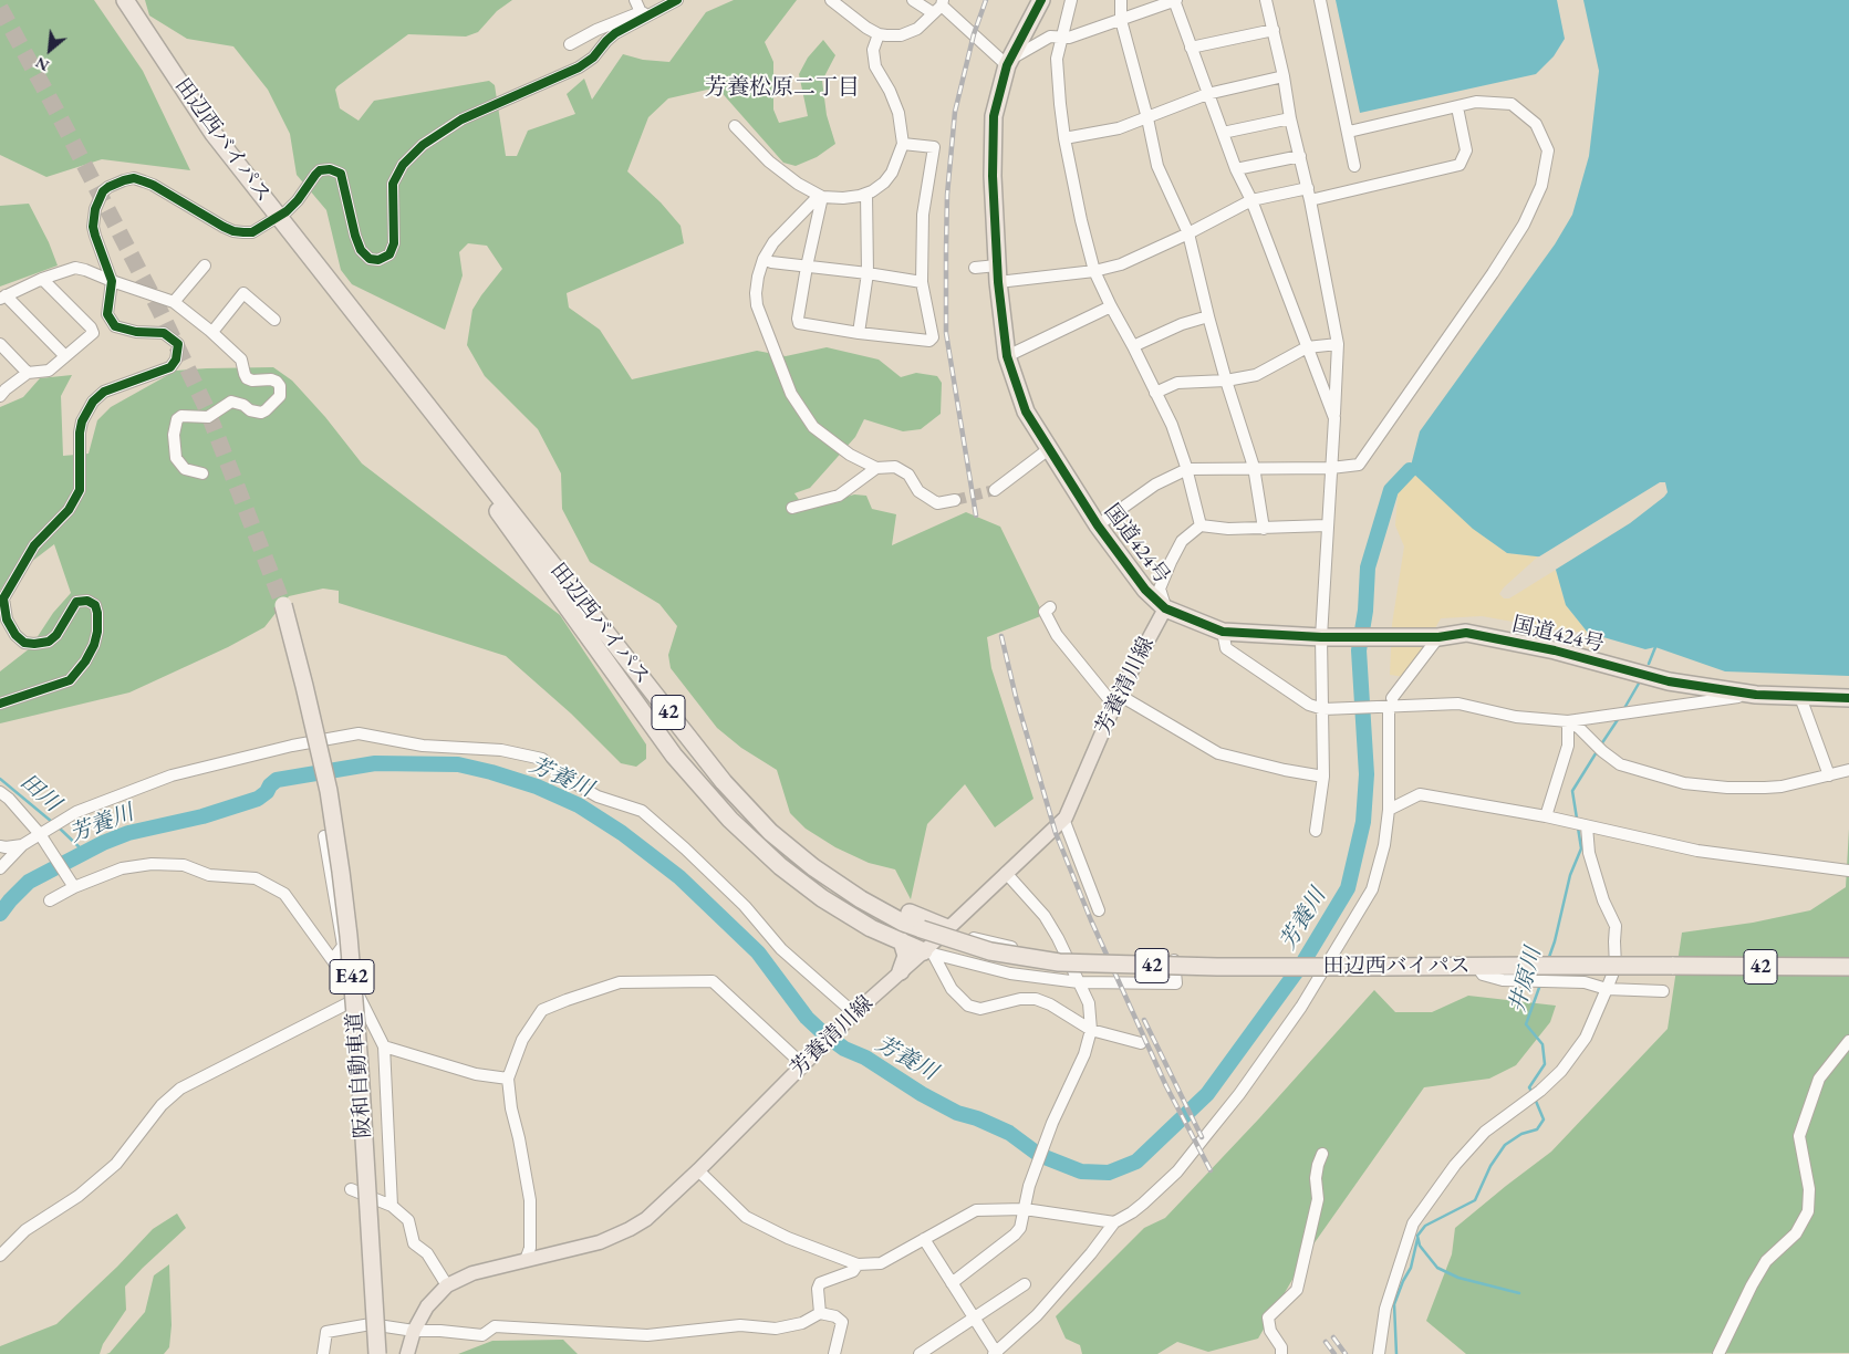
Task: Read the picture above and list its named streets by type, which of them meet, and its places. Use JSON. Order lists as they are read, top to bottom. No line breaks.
{"streets":{"highway":["田辺西バイパス","国道424号","42","E42","阪和自動車道"],"main road":["芳養清川線"]},"crossings":[["国道424号","芳養清川線"]],"districts":["芳養松原二丁目"],"water":["芳養川","田川","井原川"],"north":"bottom left"}
